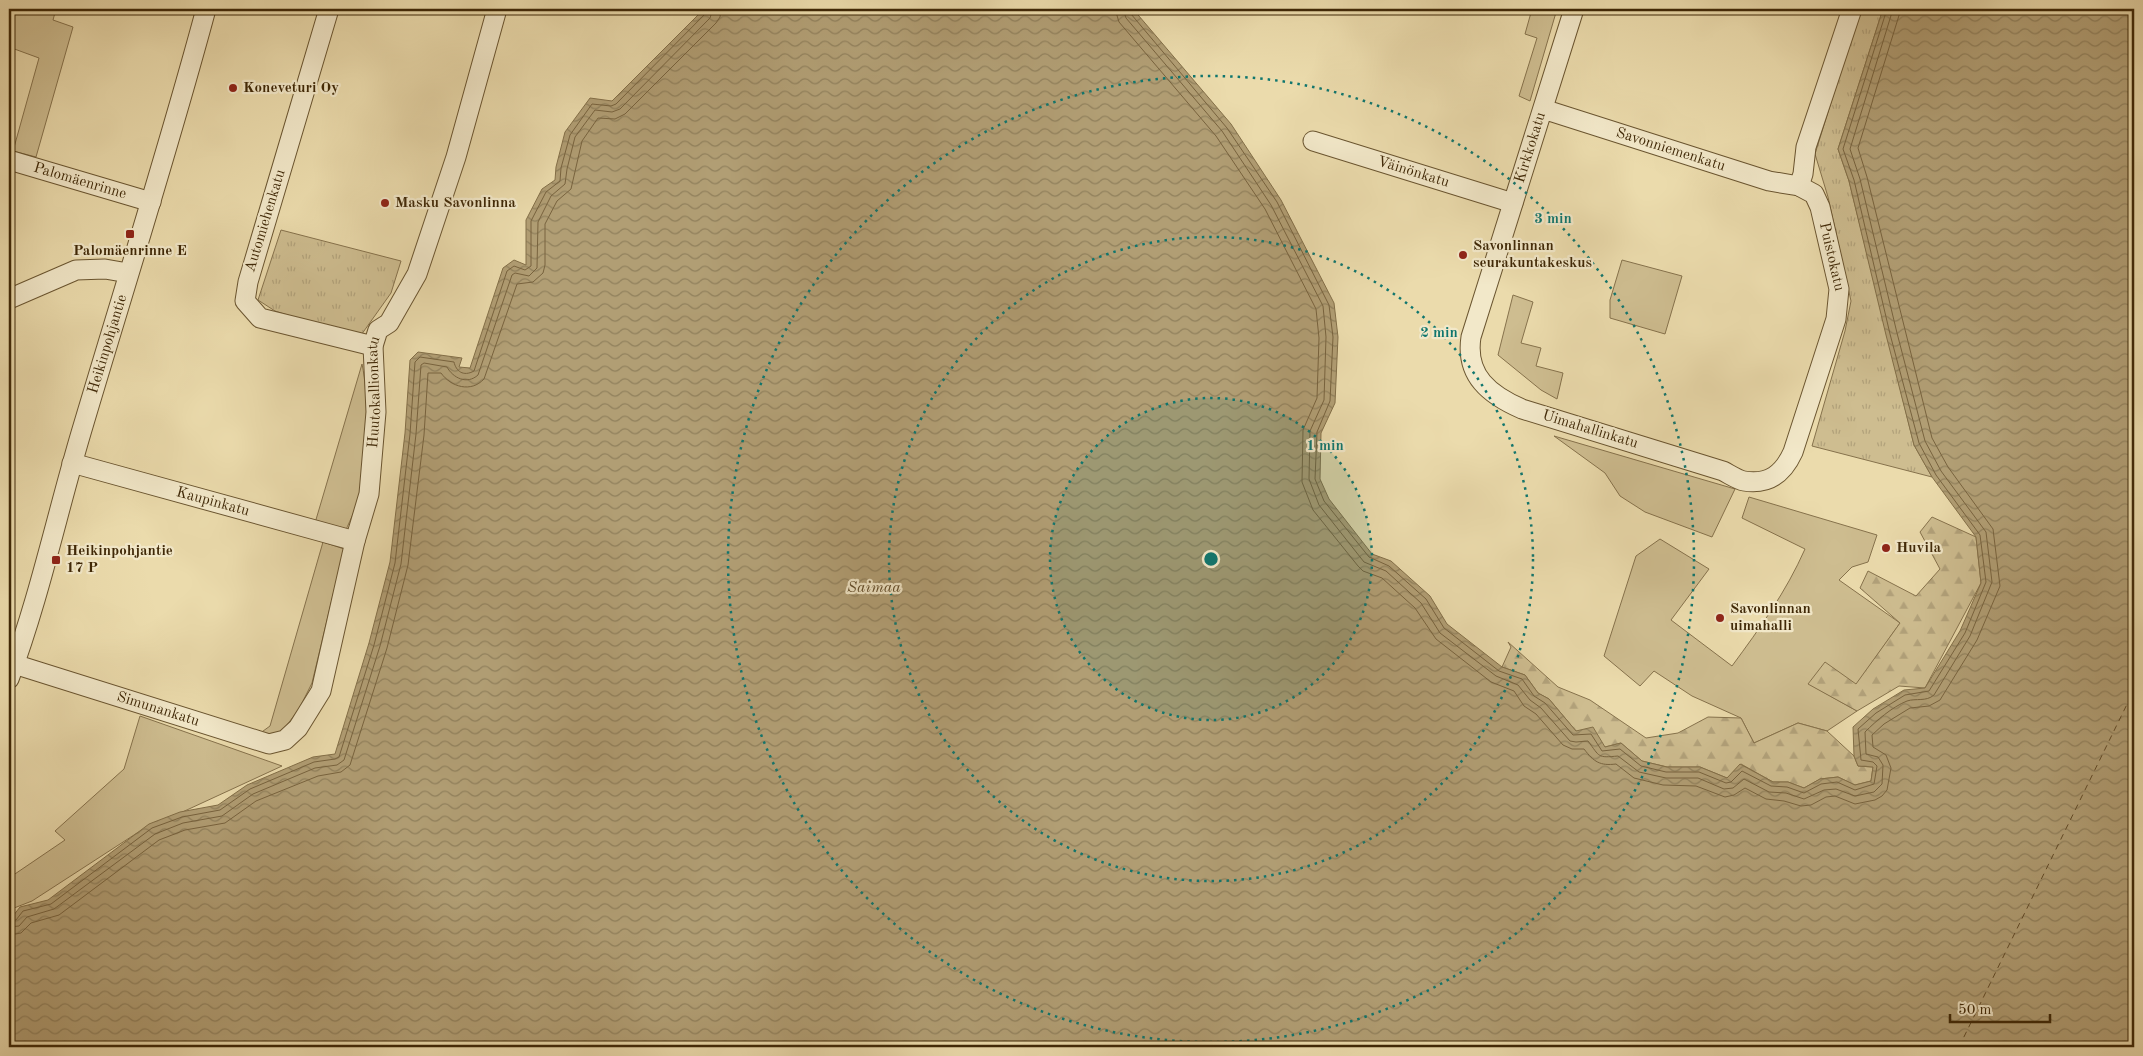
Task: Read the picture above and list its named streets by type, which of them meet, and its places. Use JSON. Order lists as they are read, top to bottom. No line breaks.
{"streets":{"street":["Kirkkokatu","Savonniemenkatu","Väinönkatu","Palomäenrinne","Automiehenkatu","Puistokatu","Heikinpohjantie","Huutokallionkatu","Uimahallinkatu","Kaupinkatu","Simunankatu"]},"crossings":[["Kirkkokatu","Savonniemenkatu"],["Kirkkokatu","Väinönkatu"],["Kirkkokatu","Uimahallinkatu"],["Savonniemenkatu","Puistokatu"],["Palomäenrinne","Heikinpohjantie"],["Automiehenkatu","Huutokallionkatu"],["Puistokatu","Uimahallinkatu"],["Heikinpohjantie","Kaupinkatu"],["Heikinpohjantie","Simunankatu"],["Huutokallionkatu","Kaupinkatu"],["Huutokallionkatu","Simunankatu"]],"water":["Saimaa"],"places":{"other":["Koneveturi Oy","Masku Savonlinna","Savonlinnan seurakuntakeskus","Huvila","Savonlinnan uimahalli"],"transit":["Palomäenrinne E","Heikinpohjantie 17 P"]},"scale_bar":"50 m","rings":["3 min","2 min","1 min"]}
